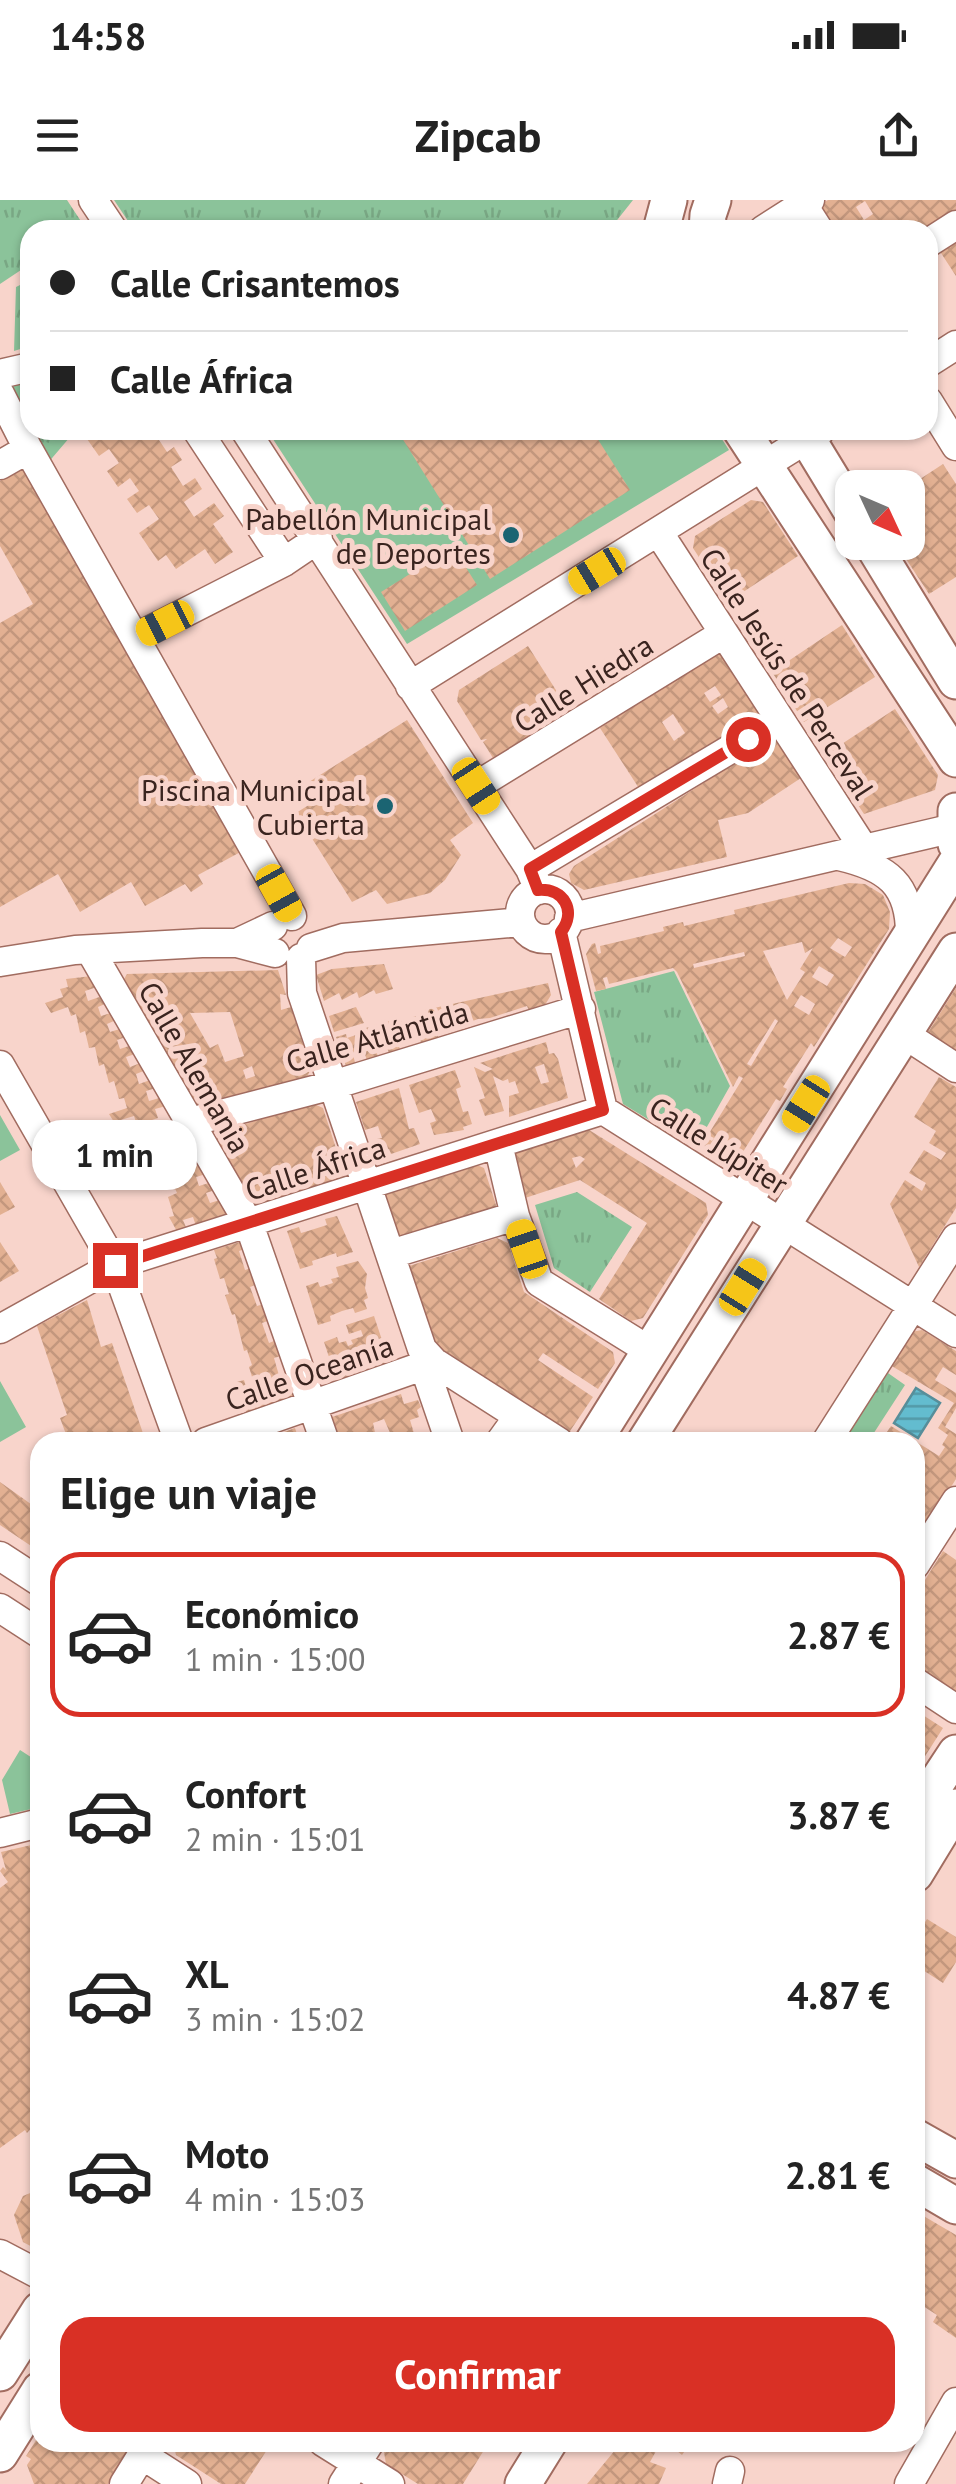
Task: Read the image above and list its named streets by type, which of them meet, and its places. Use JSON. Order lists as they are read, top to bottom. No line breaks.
{"streets":{"street":["Calle Jesús de Perceval","Calle Hiedra","Calle Atlántida","Calle Alemania","Calle Júpiter","Calle África","Calle Oceanía"]},"crossings":[["Calle Jesús de Perceval","Calle Hiedra"],["Calle Atlántida","Calle Alemania"],["Calle Atlántida","Calle Júpiter"],["Calle Alemania","Calle África"],["Calle Alemania","Calle Oceanía"],["Calle Júpiter","Calle África"]],"places":["Pabellón Municipal de Deportes","Piscina Municipal Cubierta"],"north":"bottom right","page":{"status":"14:58","header":"Zipcab","banner":["Calle Crisantemos","Calle África"],"bubble":"1 min","heading":"Elige un viaje","list":[{"name":"Económico","note":"1 min · 15:00","value":"2.87 €"},{"name":"Confort","note":"2 min · 15:01","value":"3.87 €"},{"name":"XL","note":"3 min · 15:02","value":"4.87 €"},{"name":"Moto","note":"4 min · 15:03","value":"2.81 €"}],"buttons":"Confirmar"}}
